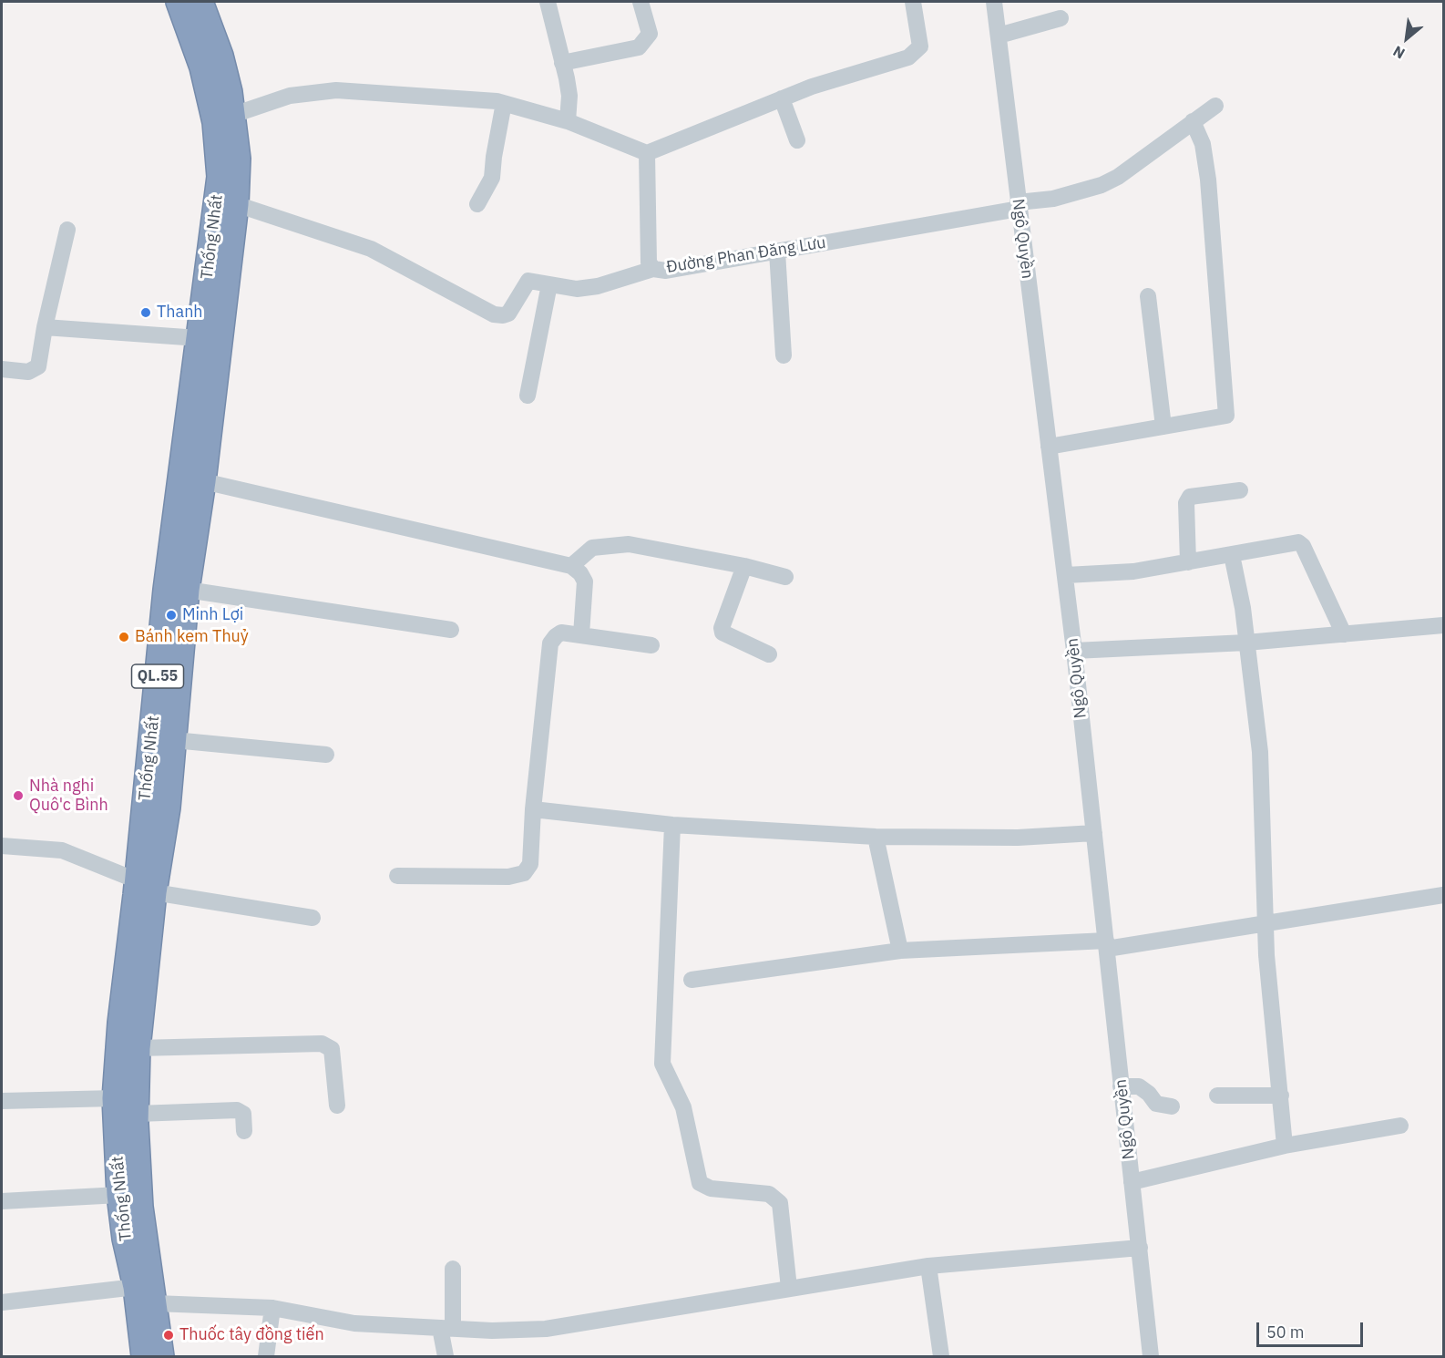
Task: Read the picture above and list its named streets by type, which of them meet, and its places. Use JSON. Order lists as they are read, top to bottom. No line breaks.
{"streets":{"highway":["Thống Nhất","QL.55"],"street":["Ngô Quyền","Đường Phan Đăng Lưu"]},"crossings":[["Ngô Quyền","Đường Phan Đăng Lưu"]],"places":["Thanh","Minh Lợi","Bánh kem Thuỷ","Nhà nghi Quô'c Bình","Thuốc tây đồng tiến"],"scale_bar":"50 m","north":"bottom left"}
